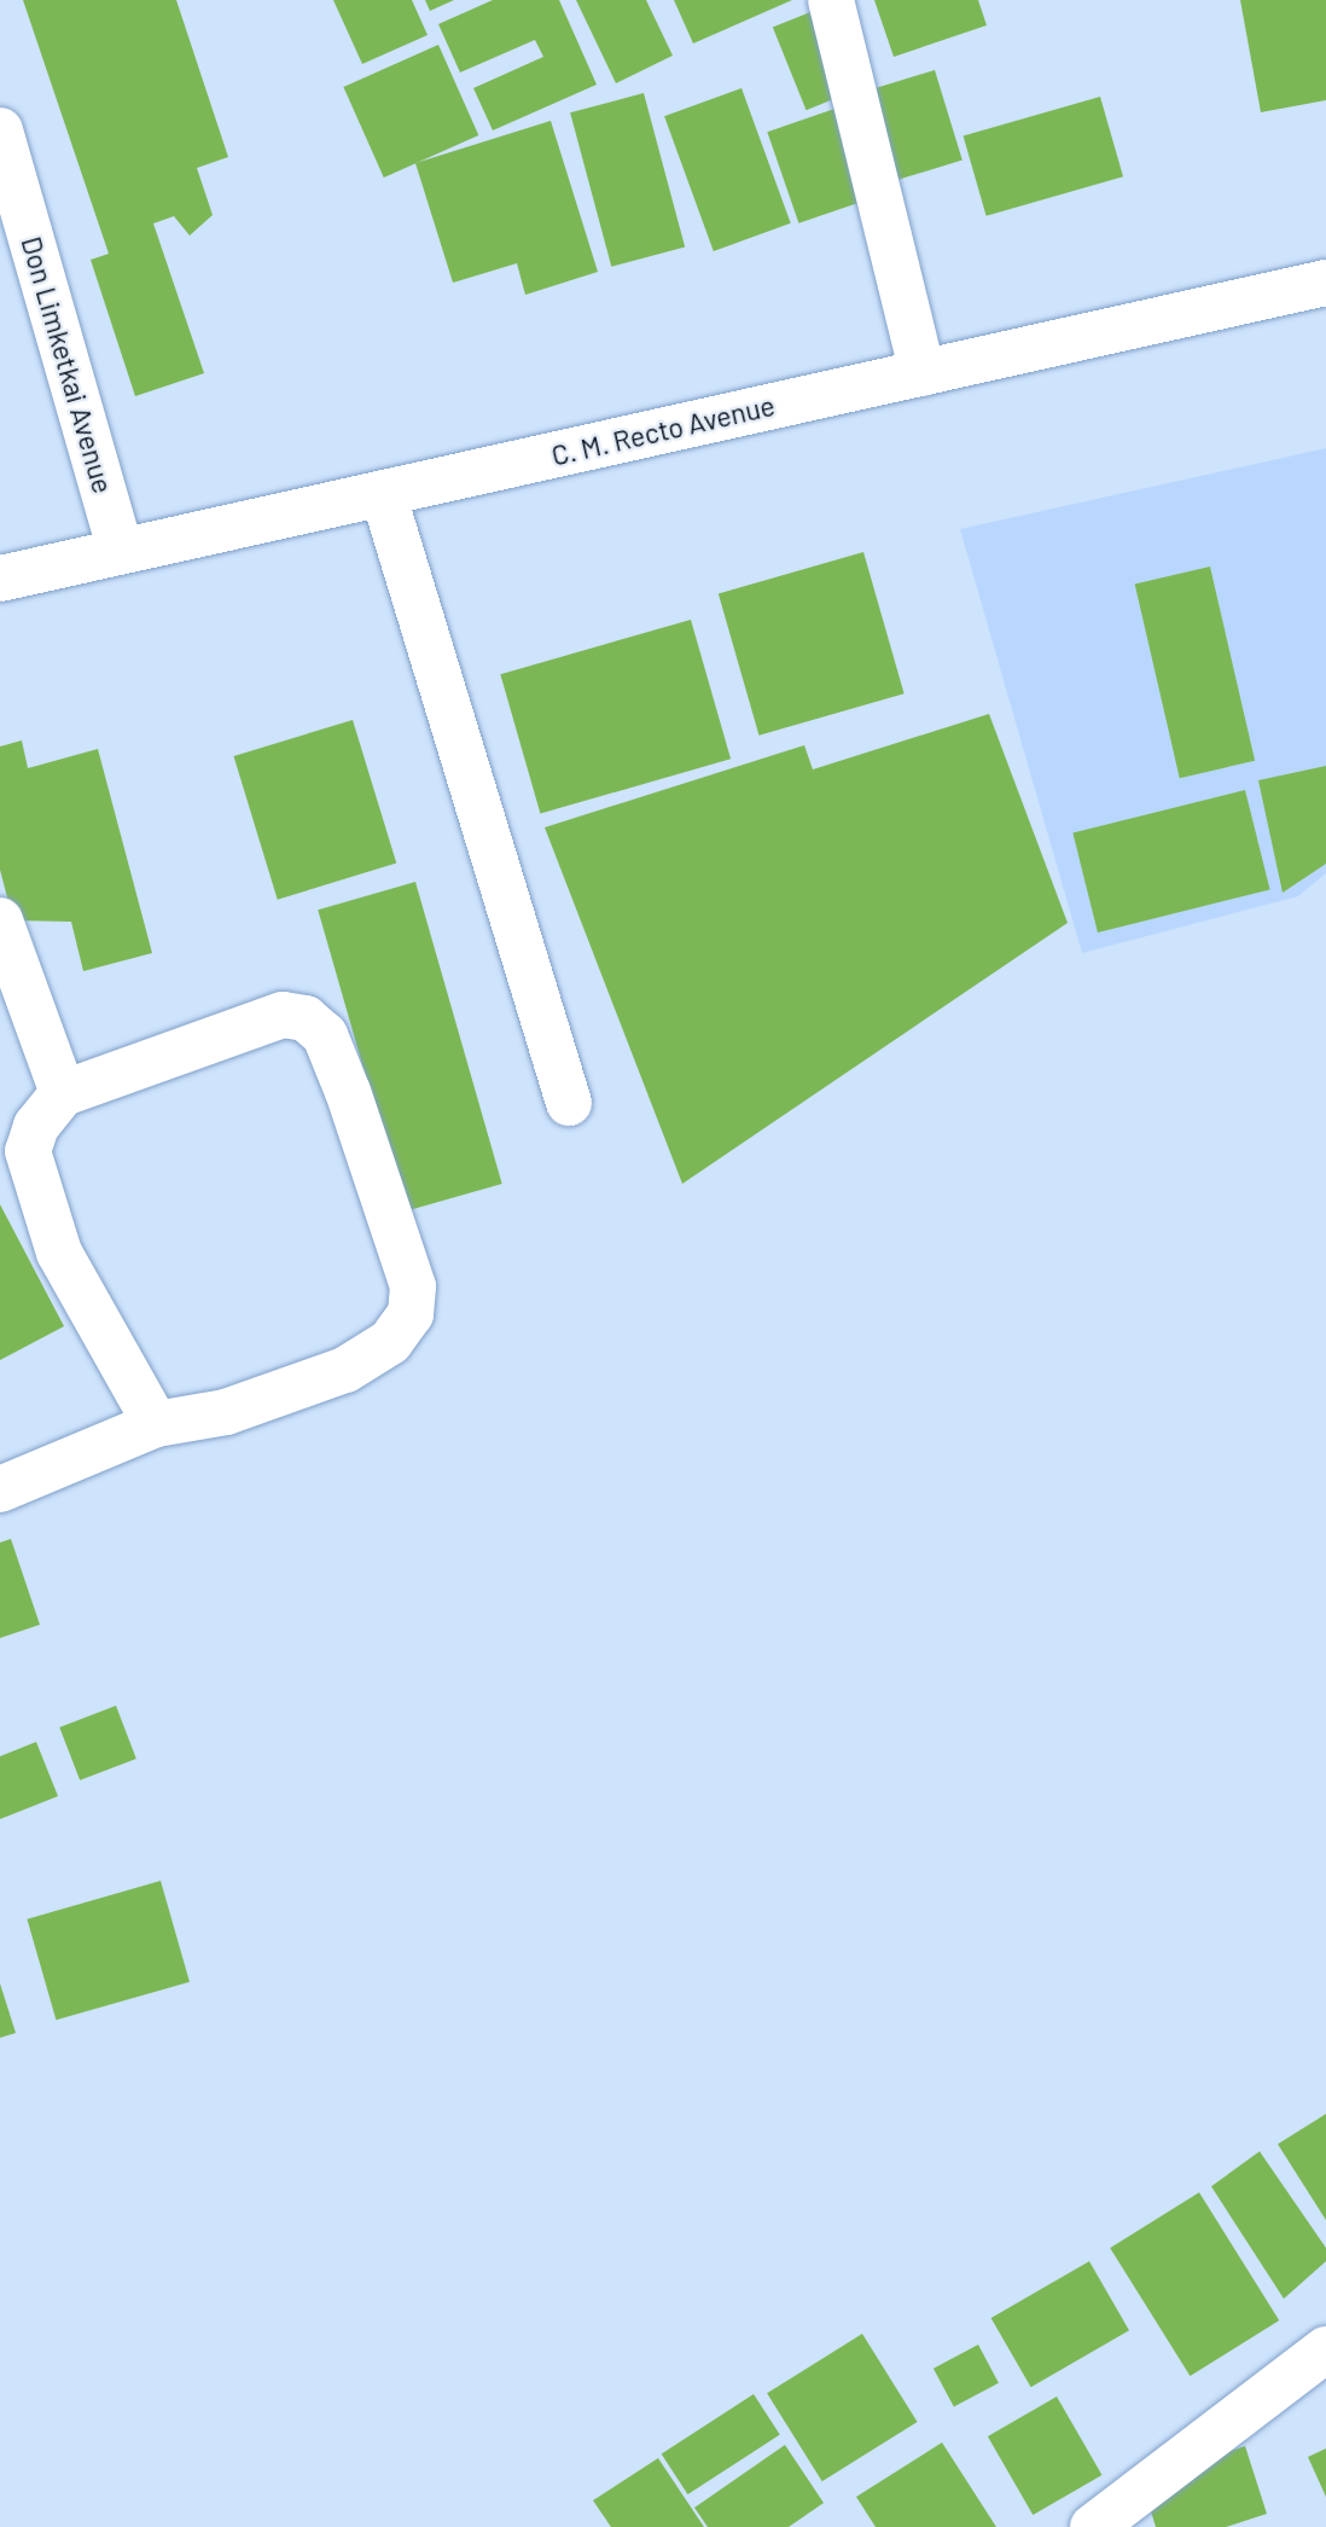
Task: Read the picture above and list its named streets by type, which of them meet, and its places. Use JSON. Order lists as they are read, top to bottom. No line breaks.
{"streets":{"main road":["Don Limketkai Avenue","C. M. Recto Avenue"]},"crossings":[["Don Limketkai Avenue","C. M. Recto Avenue"]]}
